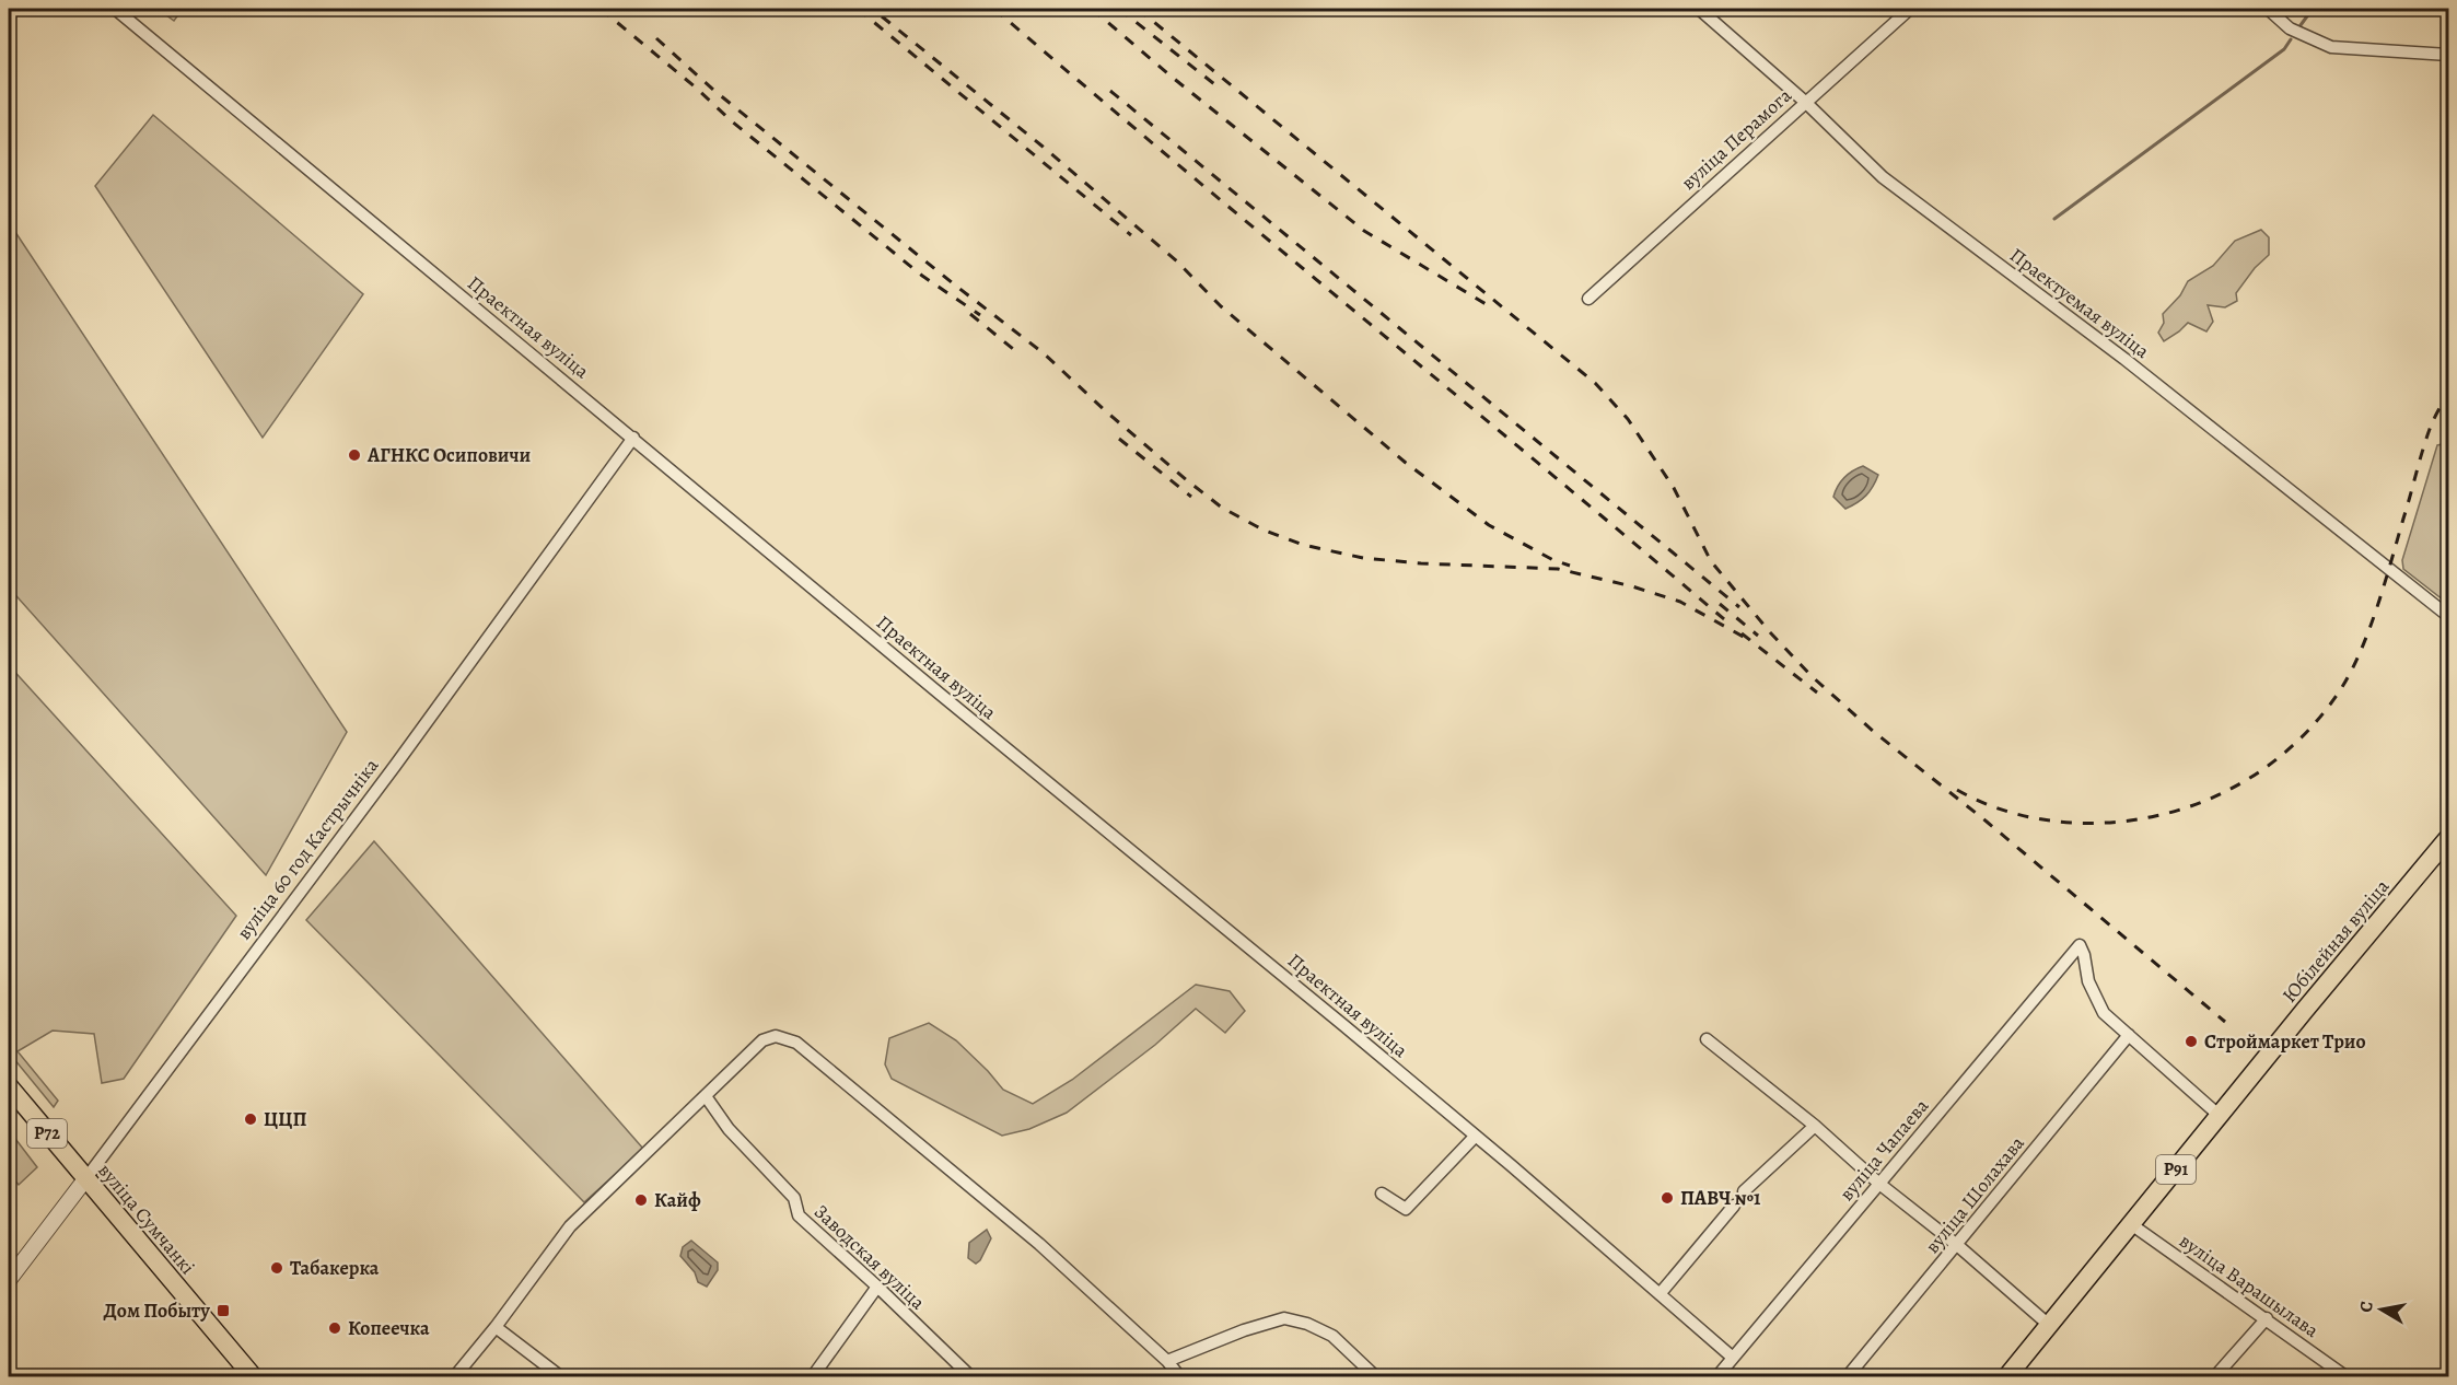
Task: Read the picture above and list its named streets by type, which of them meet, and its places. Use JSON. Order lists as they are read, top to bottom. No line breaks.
{"streets":{"main road":["Юбілейная вуліца","Р72","Р91","вуліца Сумчанкі"],"street":["вуліца Перамога","Праектуемая вуліца","Праектная вуліца","вуліца 60 год Кастрычніка","вуліца Чапаева","вуліца Шолахава","Заводская вуліца","вуліца Варашылава"]},"crossings":[["вуліца Перамога","Праектуемая вуліца"],["Праектная вуліца","вуліца 60 год Кастрычніка"],["Праектная вуліца","вуліца Чапаева"],["вуліца 60 год Кастрычніка","вуліца Сумчанкі"],["Юбілейная вуліца","вуліца Варашылава"],["вуліца Чапаева","вуліца Шолахава"]],"places":{"other":["АГНКС Осиповичи","Строймаркет Трио","ЦЦП","ПАВЧ №1","Кайф","Табакерка","Копеечка"],"transit":["Дом Побыту"]},"north":"left"}
